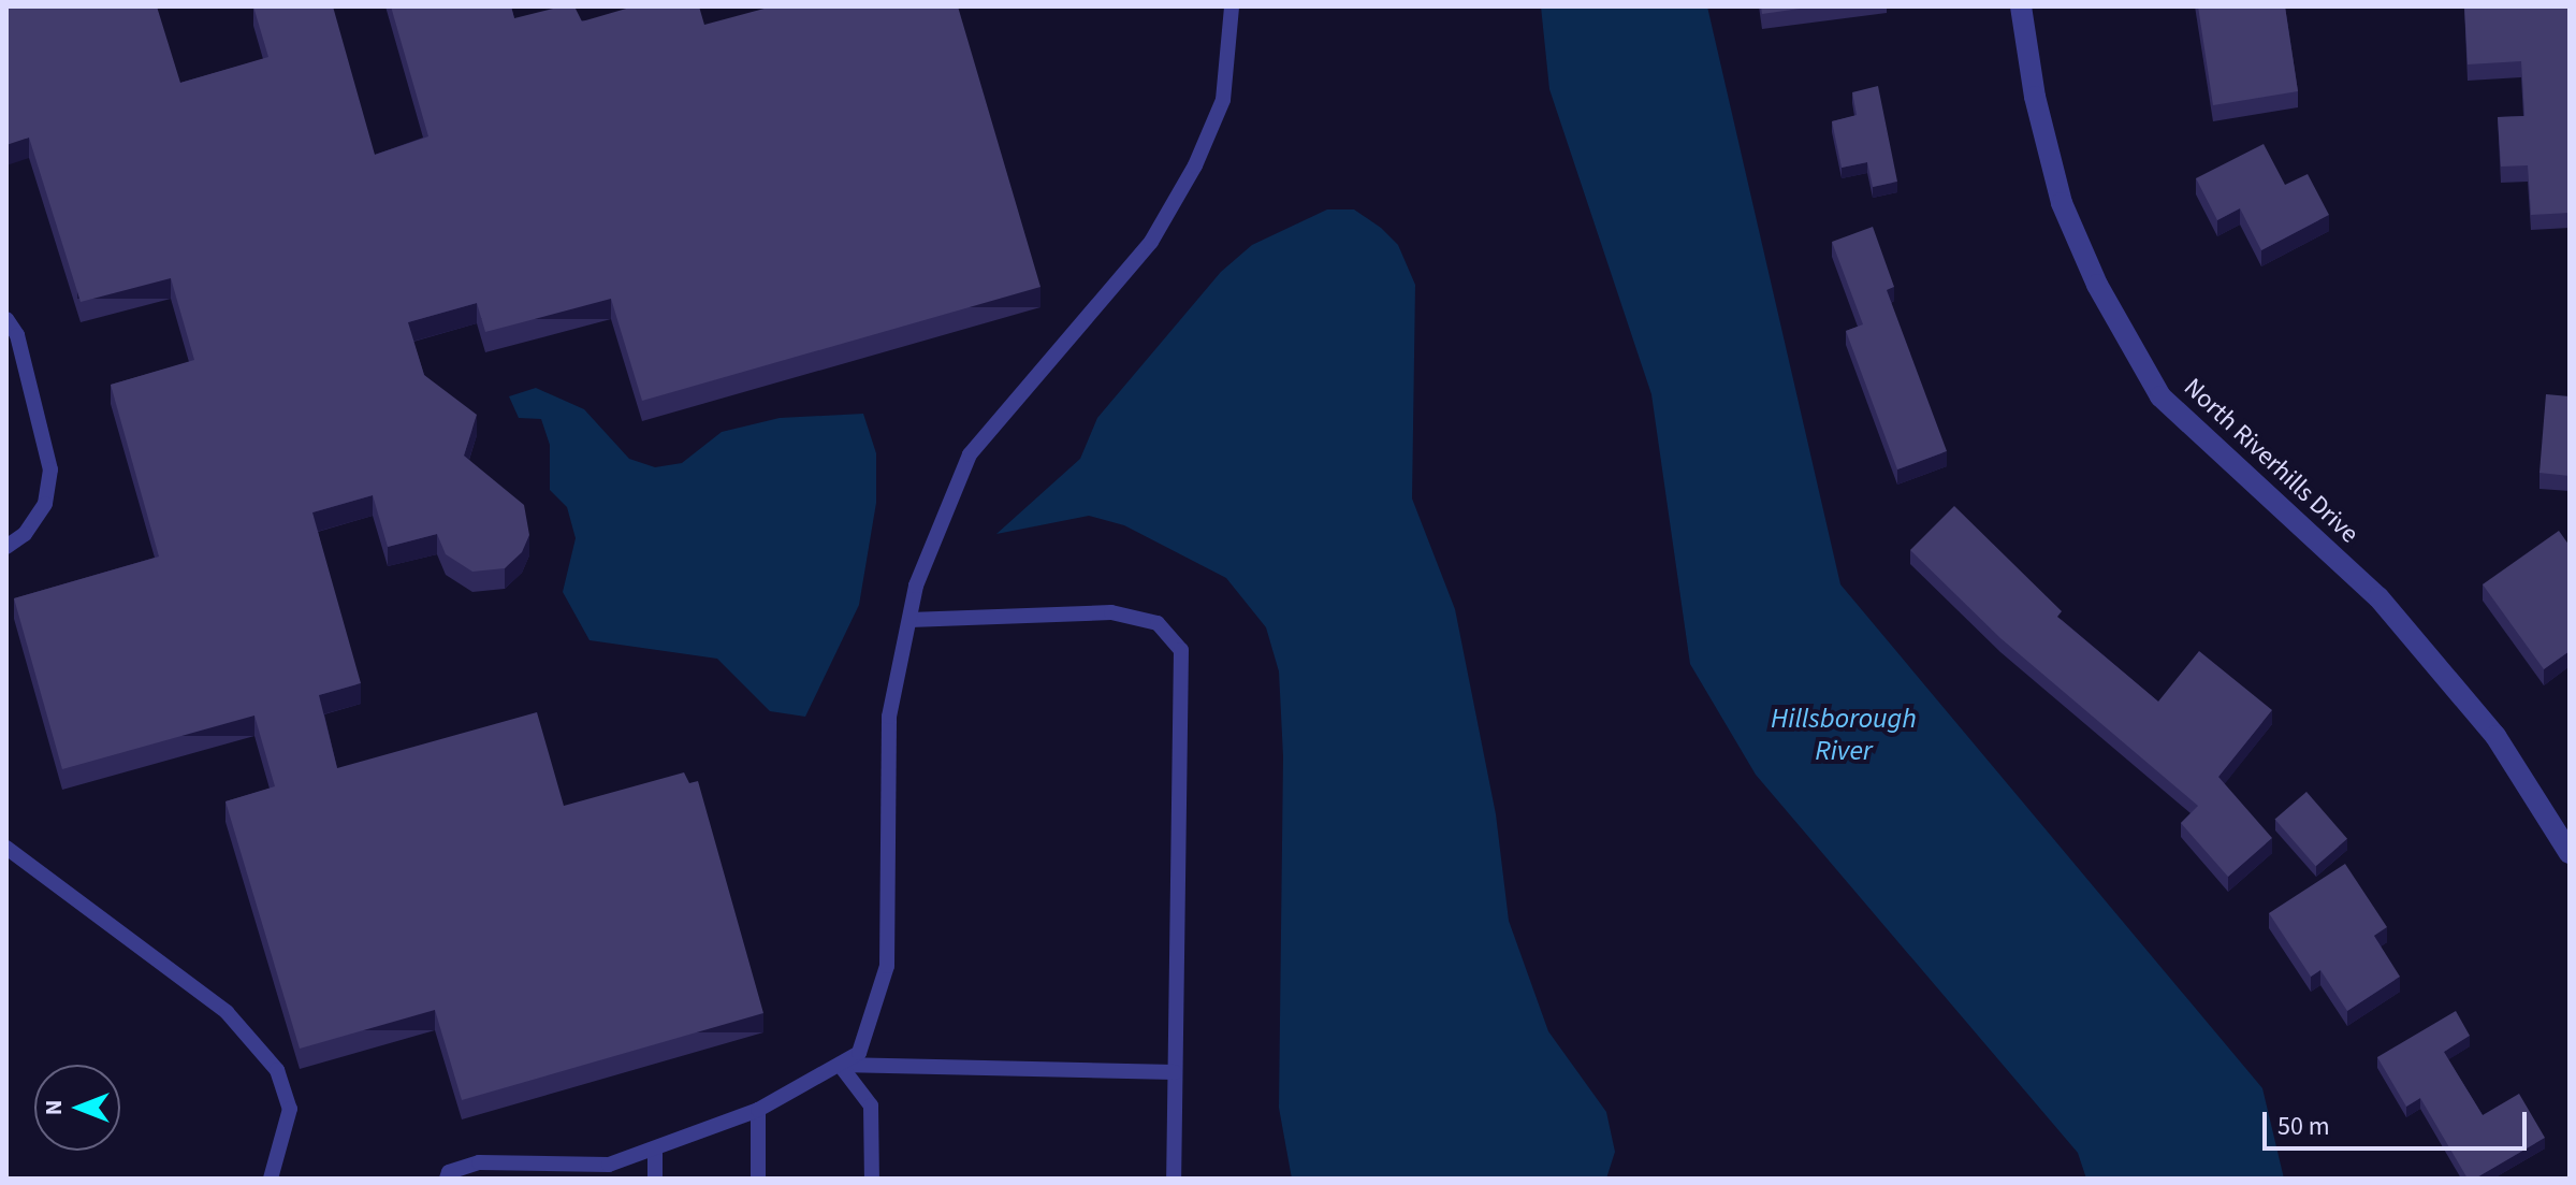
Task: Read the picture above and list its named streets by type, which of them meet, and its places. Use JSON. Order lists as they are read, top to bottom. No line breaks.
{"streets":{"street":["North Riverhills Drive"]},"water":["Hillsborough River"],"scale_bar":"50 m","north":"left"}
